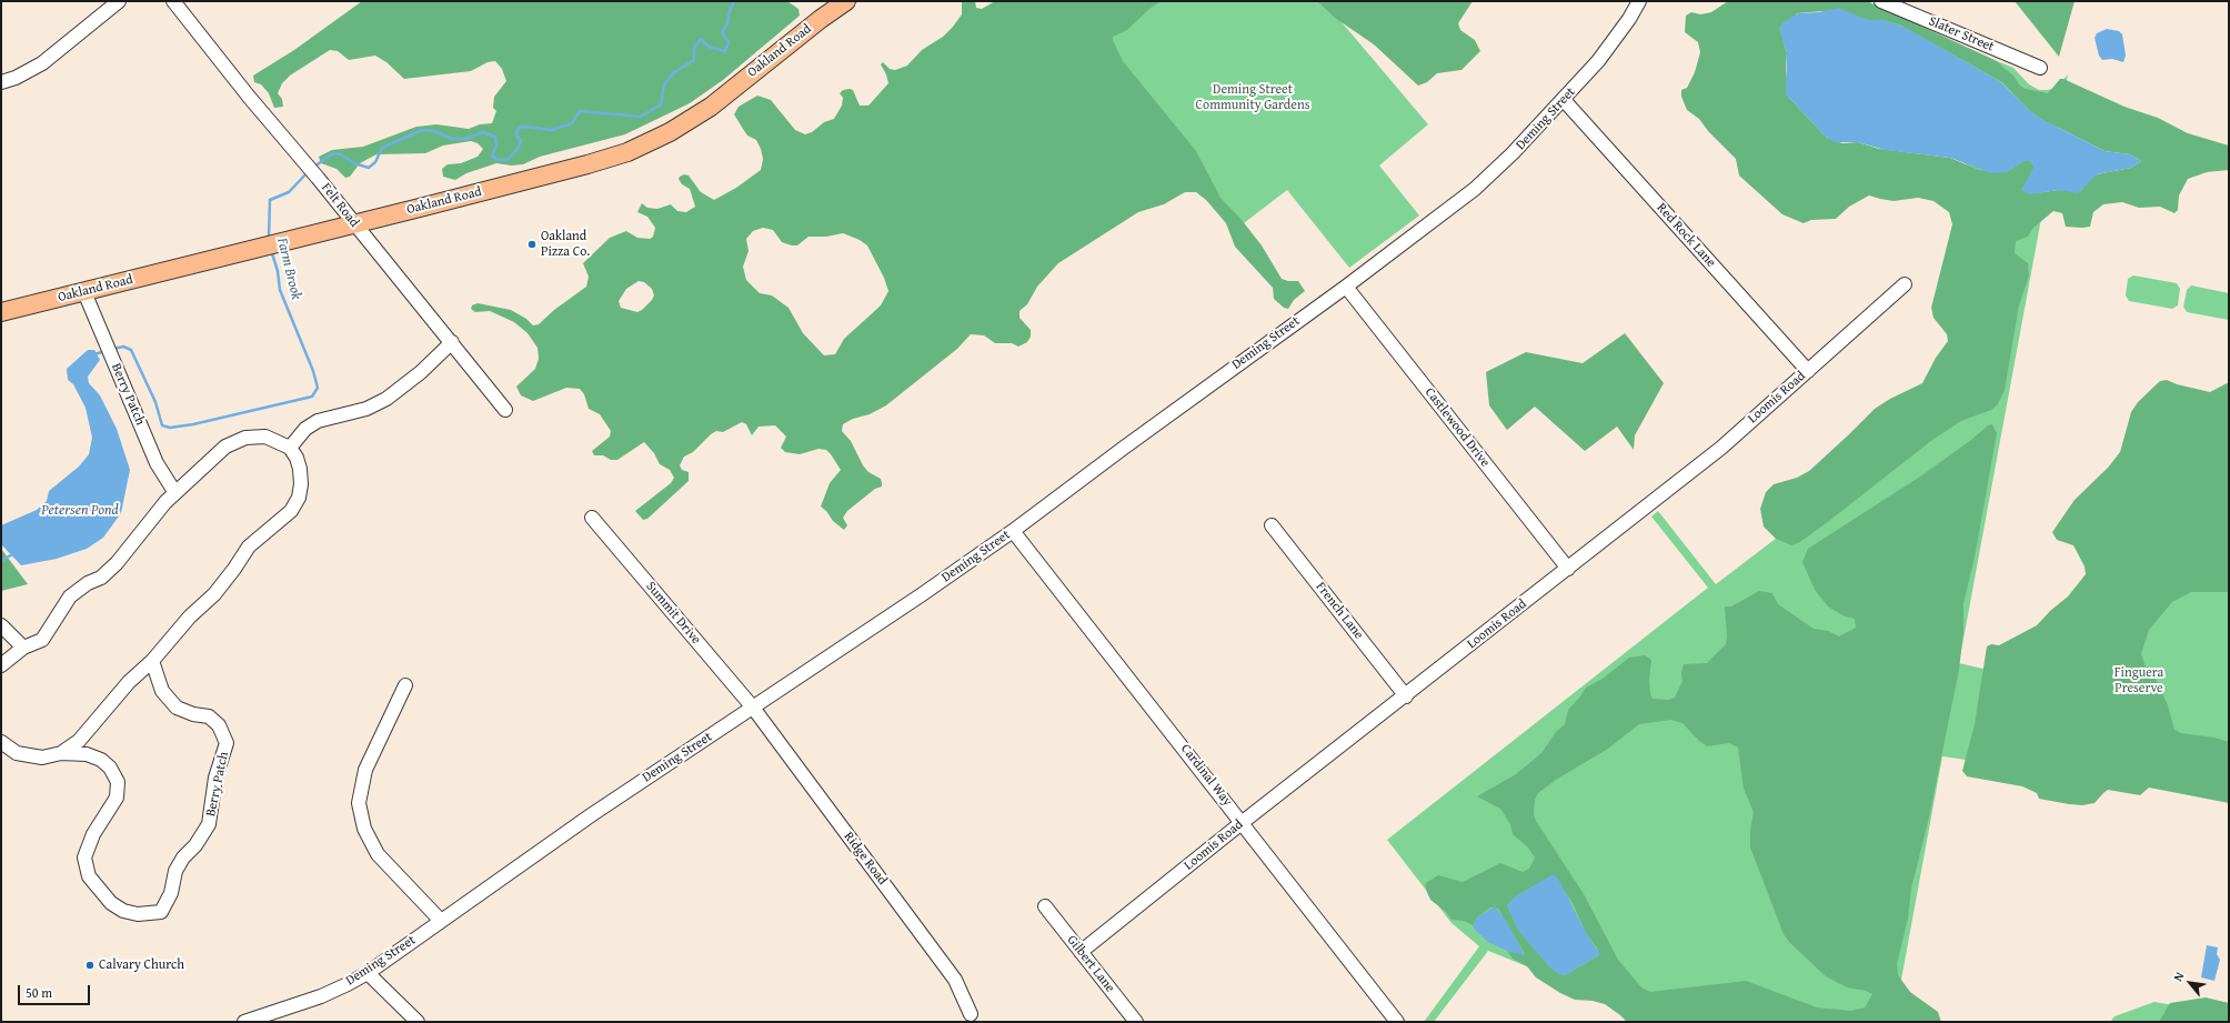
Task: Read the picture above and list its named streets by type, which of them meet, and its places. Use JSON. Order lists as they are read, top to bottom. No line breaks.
{"streets":{"main road":["Oakland Road"],"street":["Slater Street","Deming Street","Felt Road","Red Rock Lane","Berry Patch","Loomis Road","Castlewood Drive","French Lane","Summit Drive","Cardinal Way","Ridge Road","Gilbert Lane"]},"crossings":[["Oakland Road","Felt Road"],["Oakland Road","Berry Patch"],["Deming Street","Red Rock Lane"],["Deming Street","Castlewood Drive"],["Deming Street","Summit Drive"],["Deming Street","Cardinal Way"],["Deming Street","Ridge Road"],["Red Rock Lane","Loomis Road"],["Loomis Road","Castlewood Drive"],["Loomis Road","French Lane"],["Loomis Road","Cardinal Way"],["Loomis Road","Gilbert Lane"],["Summit Drive","Ridge Road"]],"water":["Farm Brook","Petersen Pond"],"parks":["Deming Street Community Gardens","Finguera Preserve"],"places":["Oakland Pizza Co.","Calvary Church"],"scale_bar":"50 m","north":"top left"}
